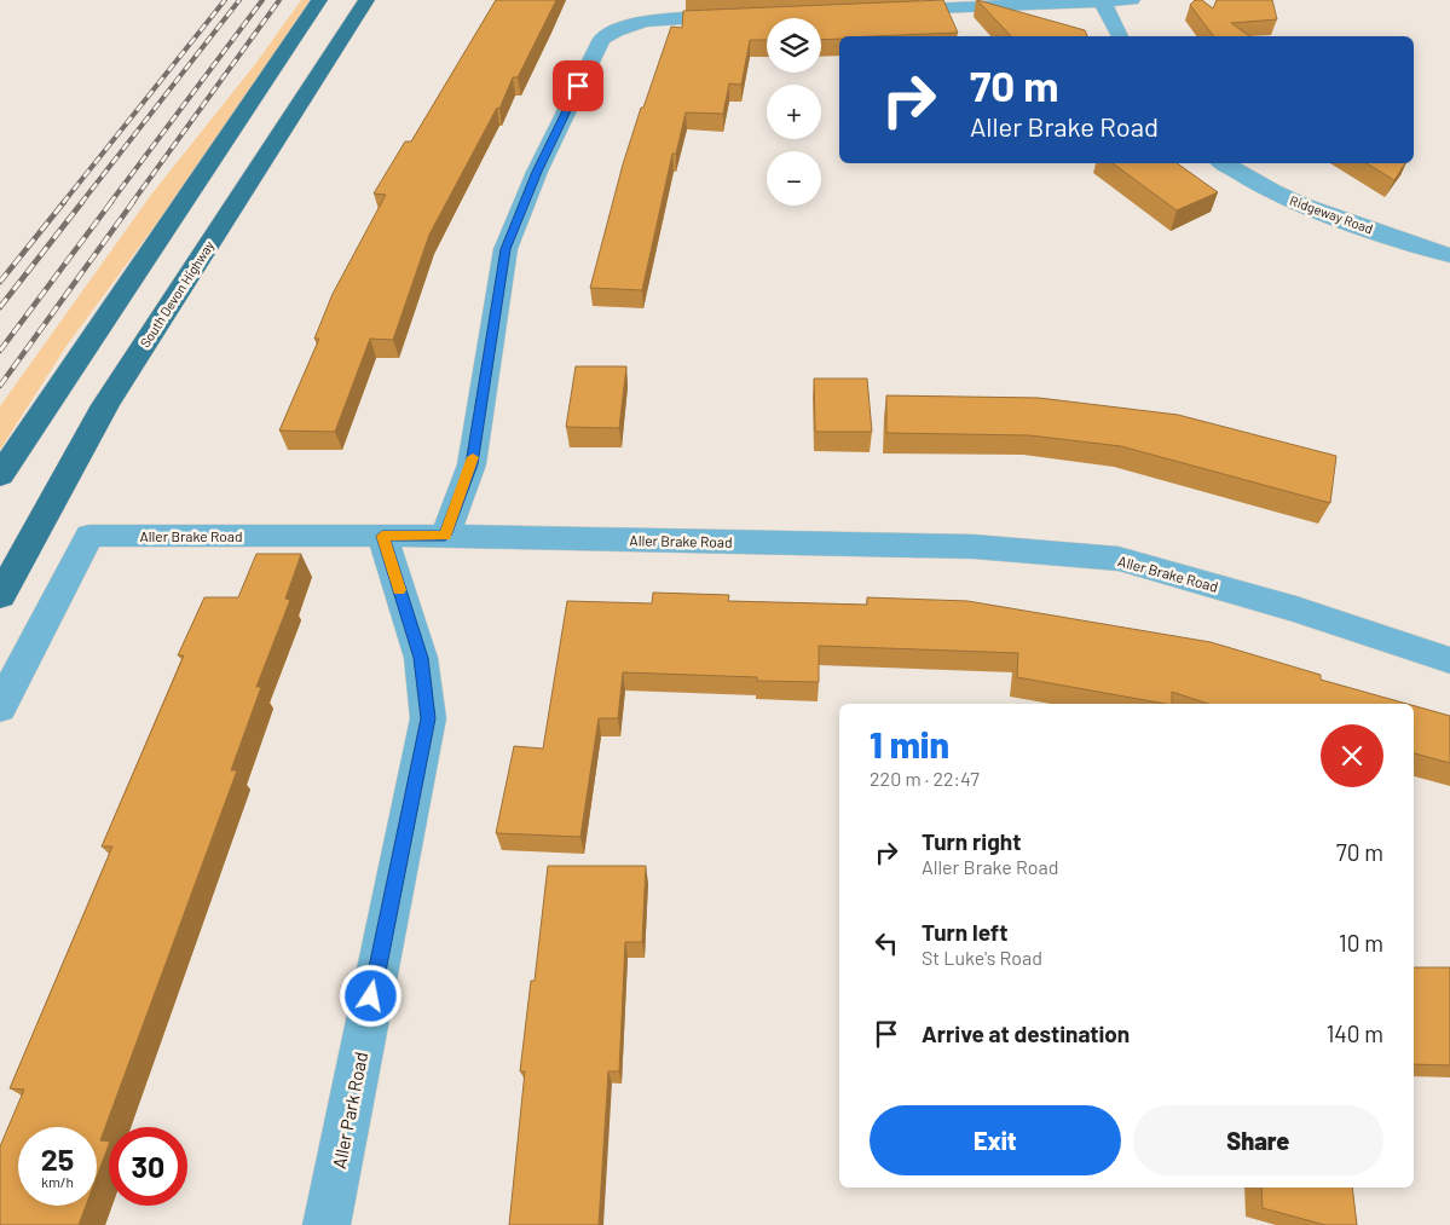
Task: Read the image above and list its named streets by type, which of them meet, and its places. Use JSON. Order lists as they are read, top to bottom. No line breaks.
{"streets":{"highway":["South Devon Highway"],"street":["Ridgeway Road","Aller Brake Road","Aller Park Road"]},"crossings":[["Aller Brake Road","Aller Park Road"]],"page":{"map_buttons":["+","−"],"turn":["70 m","Aller Brake Road"],"heading":["1 min","220 m · 22:47"],"list":[{"name":"Turn right","note":"Aller Brake Road","value":"70 m"},{"name":"Turn left","note":"St Luke's Road","value":"10 m"},{"name":"Arrive at destination","value":"140 m"}],"buttons":["Exit","Share"],"speed":"25 km/h","limit":"30"}}
